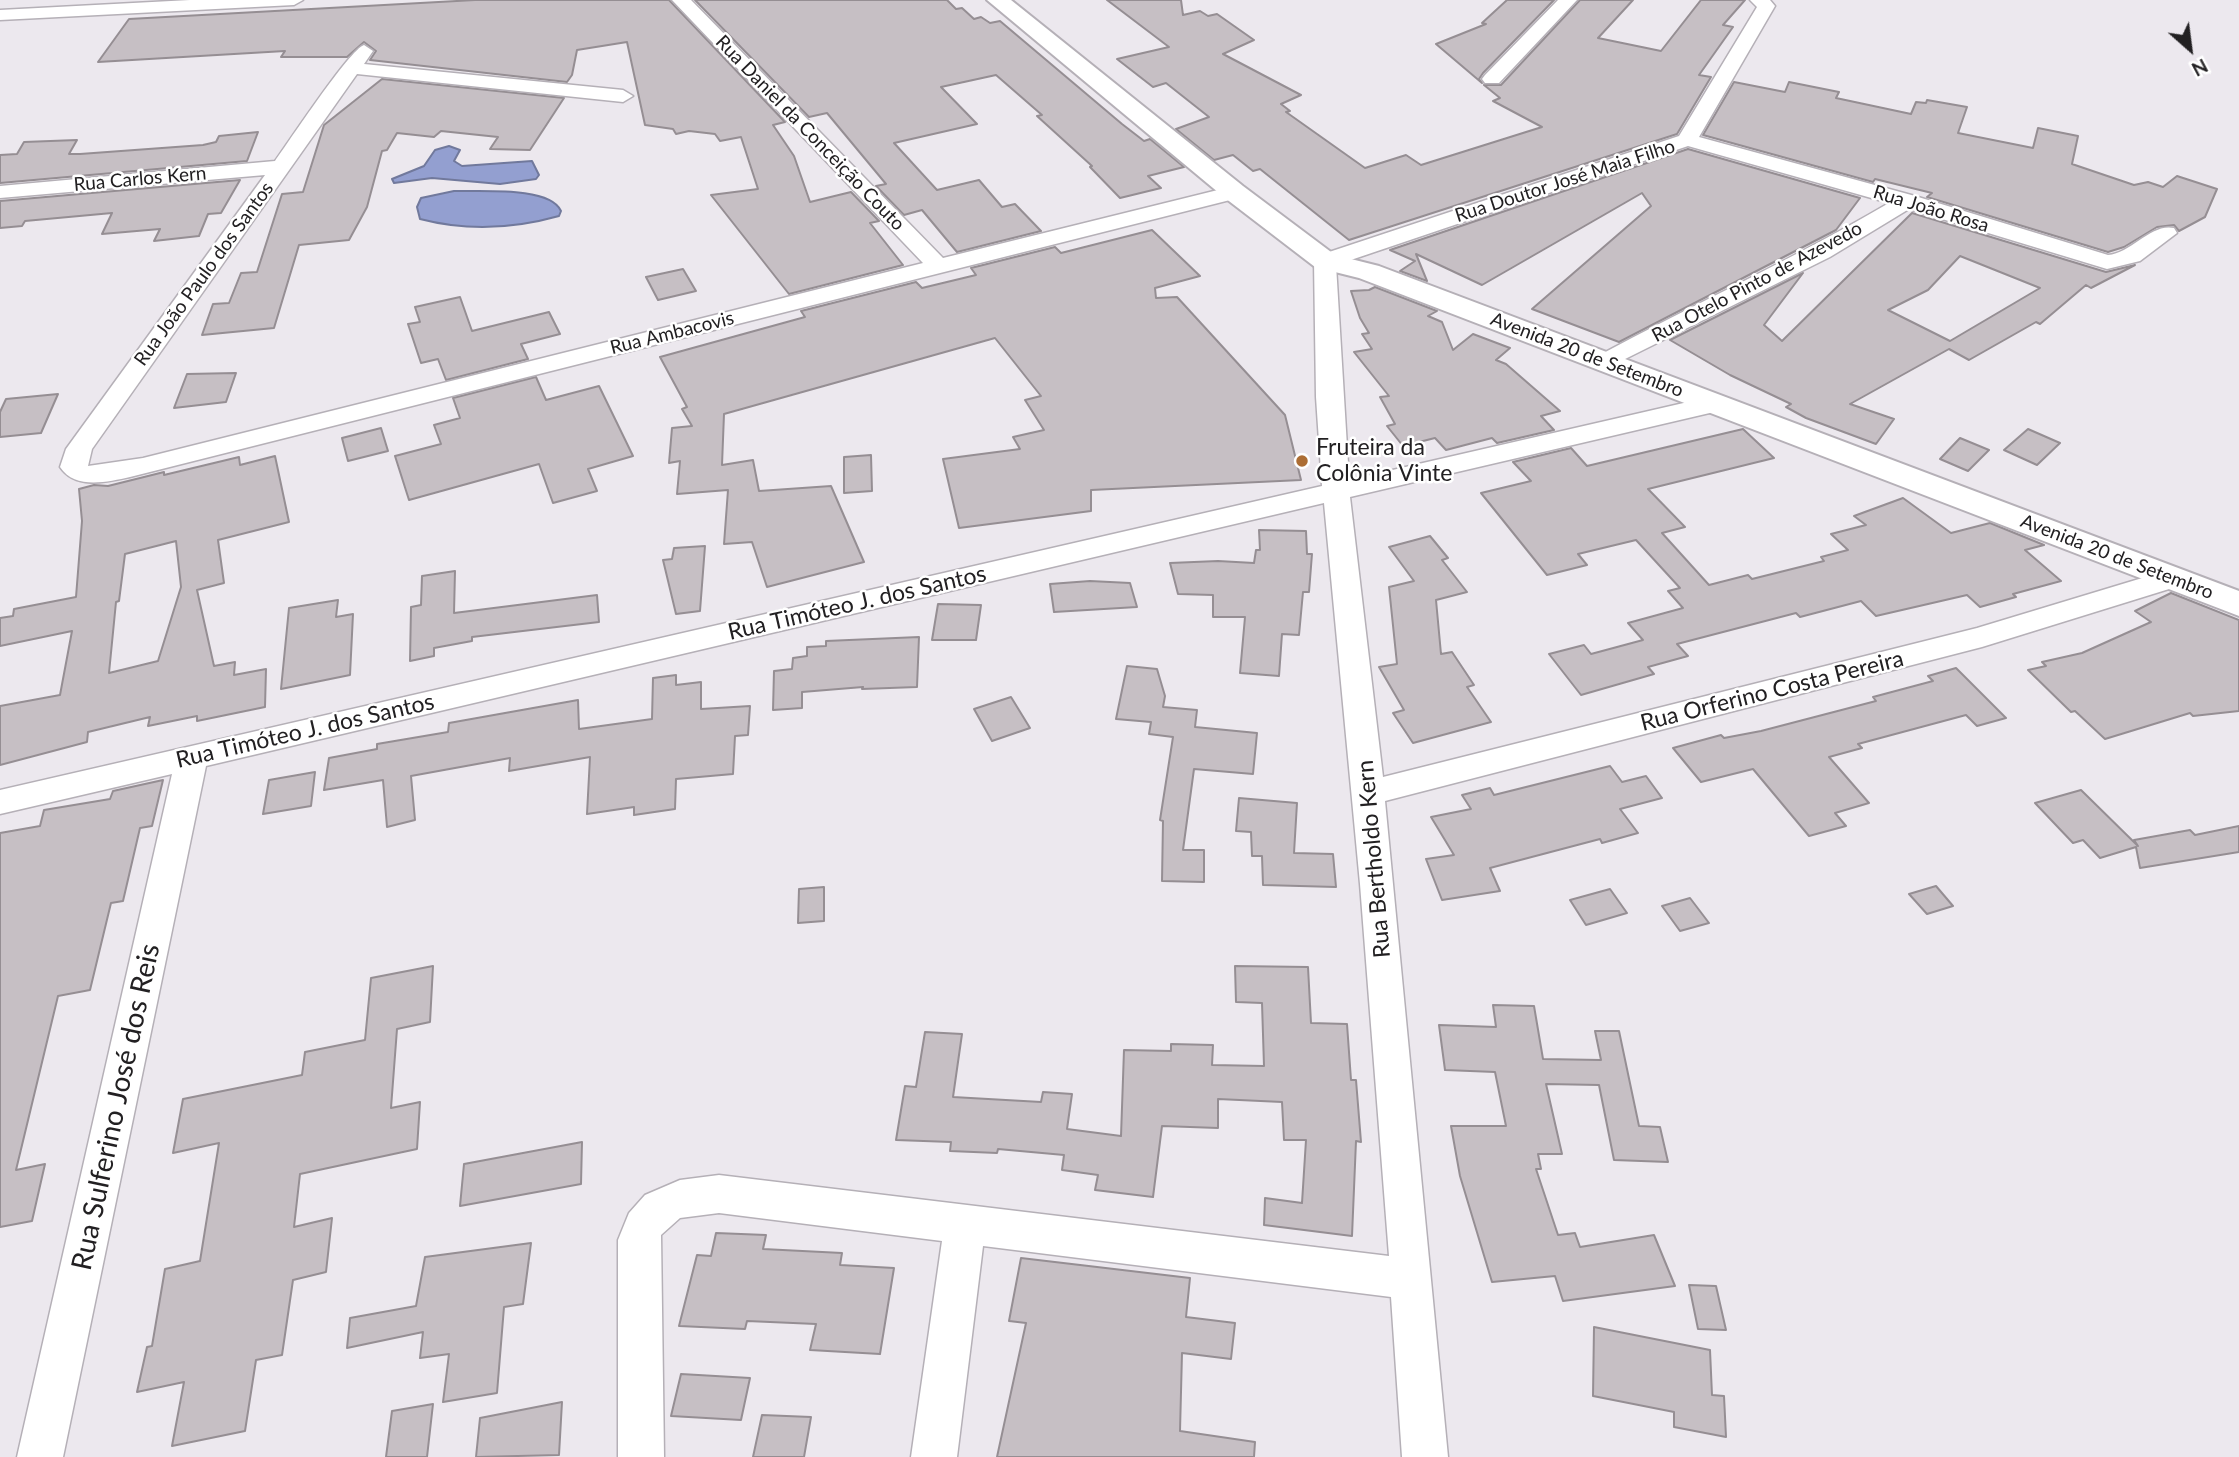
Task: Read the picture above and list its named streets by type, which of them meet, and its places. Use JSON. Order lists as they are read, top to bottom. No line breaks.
{"streets":{"street":["Rua Daniel da Conceição Couto","Rua Carlos Kern","Rua Doutor José Maia Filho","Rua João Rosa","Rua João Paulo dos Santos","Rua Otelo Pinto de Azevedo","Rua Ambacovis","Avenida 20 de Setembro","Rua Timóteo J. dos Santos","Rua Orferino Costa Pereira","Rua Bertholdo Kern","Rua Sulferino José dos Reis"]},"crossings":[["Rua Daniel da Conceição Couto","Rua Ambacovis"],["Rua Carlos Kern","Rua João Paulo dos Santos"],["Rua Doutor José Maia Filho","Rua João Rosa"],["Rua Doutor José Maia Filho","Avenida 20 de Setembro"],["Rua Doutor José Maia Filho","Rua Bertholdo Kern"],["Rua João Rosa","Rua Otelo Pinto de Azevedo"],["Rua João Paulo dos Santos","Rua Ambacovis"],["Rua Otelo Pinto de Azevedo","Avenida 20 de Setembro"],["Rua Ambacovis","Avenida 20 de Setembro"],["Avenida 20 de Setembro","Rua Timóteo J. dos Santos"],["Avenida 20 de Setembro","Rua Orferino Costa Pereira"],["Avenida 20 de Setembro","Rua Bertholdo Kern"],["Rua Timóteo J. dos Santos","Rua Bertholdo Kern"],["Rua Timóteo J. dos Santos","Rua Sulferino José dos Reis"],["Rua Orferino Costa Pereira","Rua Bertholdo Kern"]],"places":["Fruteira da Colônia Vinte"],"north":"bottom right"}
